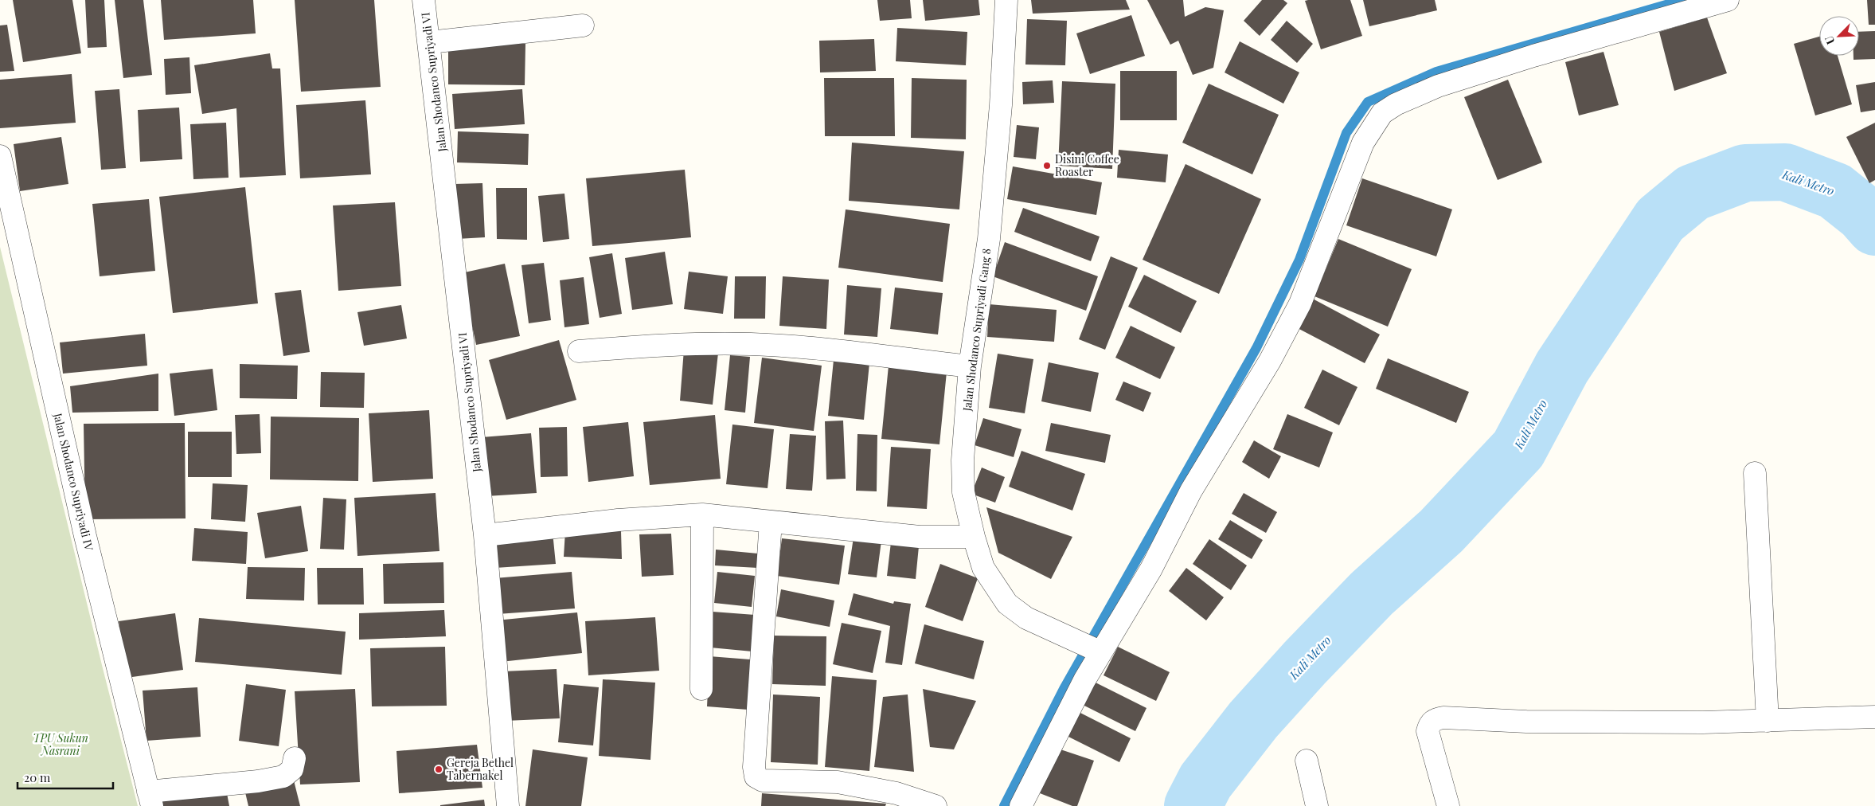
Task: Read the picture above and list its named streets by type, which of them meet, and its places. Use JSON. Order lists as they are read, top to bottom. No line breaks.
{"streets":{"street":["Jalan Shodanco Supriyadi VI","Jalan Shodanco Supriyadi Gang 8","Jalan Shodanco Supriyadi IV"]},"water":["Kali Metro"],"parks":["TPU Sukun Nasrani"],"places":["Disini Coffee Roaster","Gereja Bethel Tabernakel"],"scale_bar":"20 m","north":"bottom left"}
